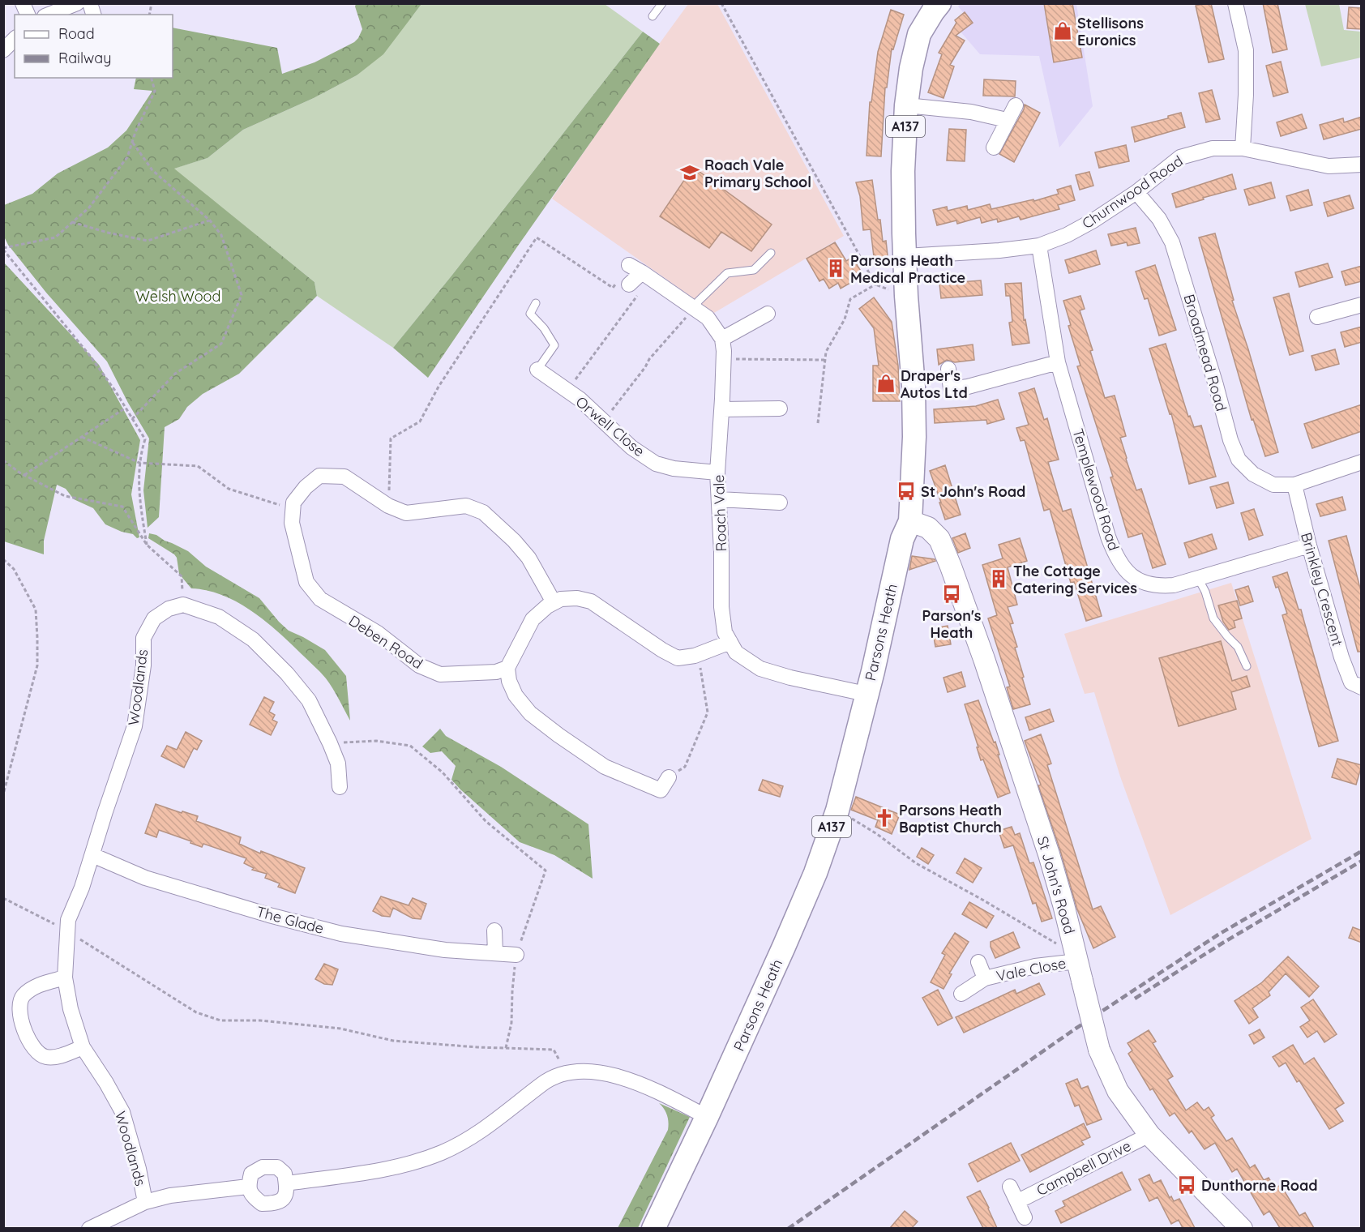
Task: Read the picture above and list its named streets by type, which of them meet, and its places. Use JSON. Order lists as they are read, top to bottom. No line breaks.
{"streets":{"main road":["A137","Parsons Heath"],"street":["Churnwood Road","Broadmead Road","Orwell Close","Templewood Road","Roach Vale","Brinkley Crescent","Deben Road","Woodlands","St John's Road","The Glade","Vale Close","Campbell Drive"]},"crossings":[["Churnwood Road","Broadmead Road"],["Churnwood Road","Templewood Road"],["Churnwood Road","Parsons Heath"],["Broadmead Road","Brinkley Crescent"],["Orwell Close","Roach Vale"],["Templewood Road","Brinkley Crescent"],["Roach Vale","Parsons Heath"],["Parsons Heath","St John's Road"],["Woodlands","The Glade"],["St John's Road","Vale Close"],["St John's Road","Campbell Drive"]],"parks":["Welsh Wood"],"places":{"shop":["Stellisons Euronics","Draper's Autos Ltd"],"school or university":["Roach Vale Primary School"],"building":["Parsons Heath Medical Practice","The Cottage Catering Services"],"bus stop":["St John's Road","Parson's Heath","Dunthorne Road"],"church":["Parsons Heath Baptist Church"]},"legend":["Road","Railway"]}
